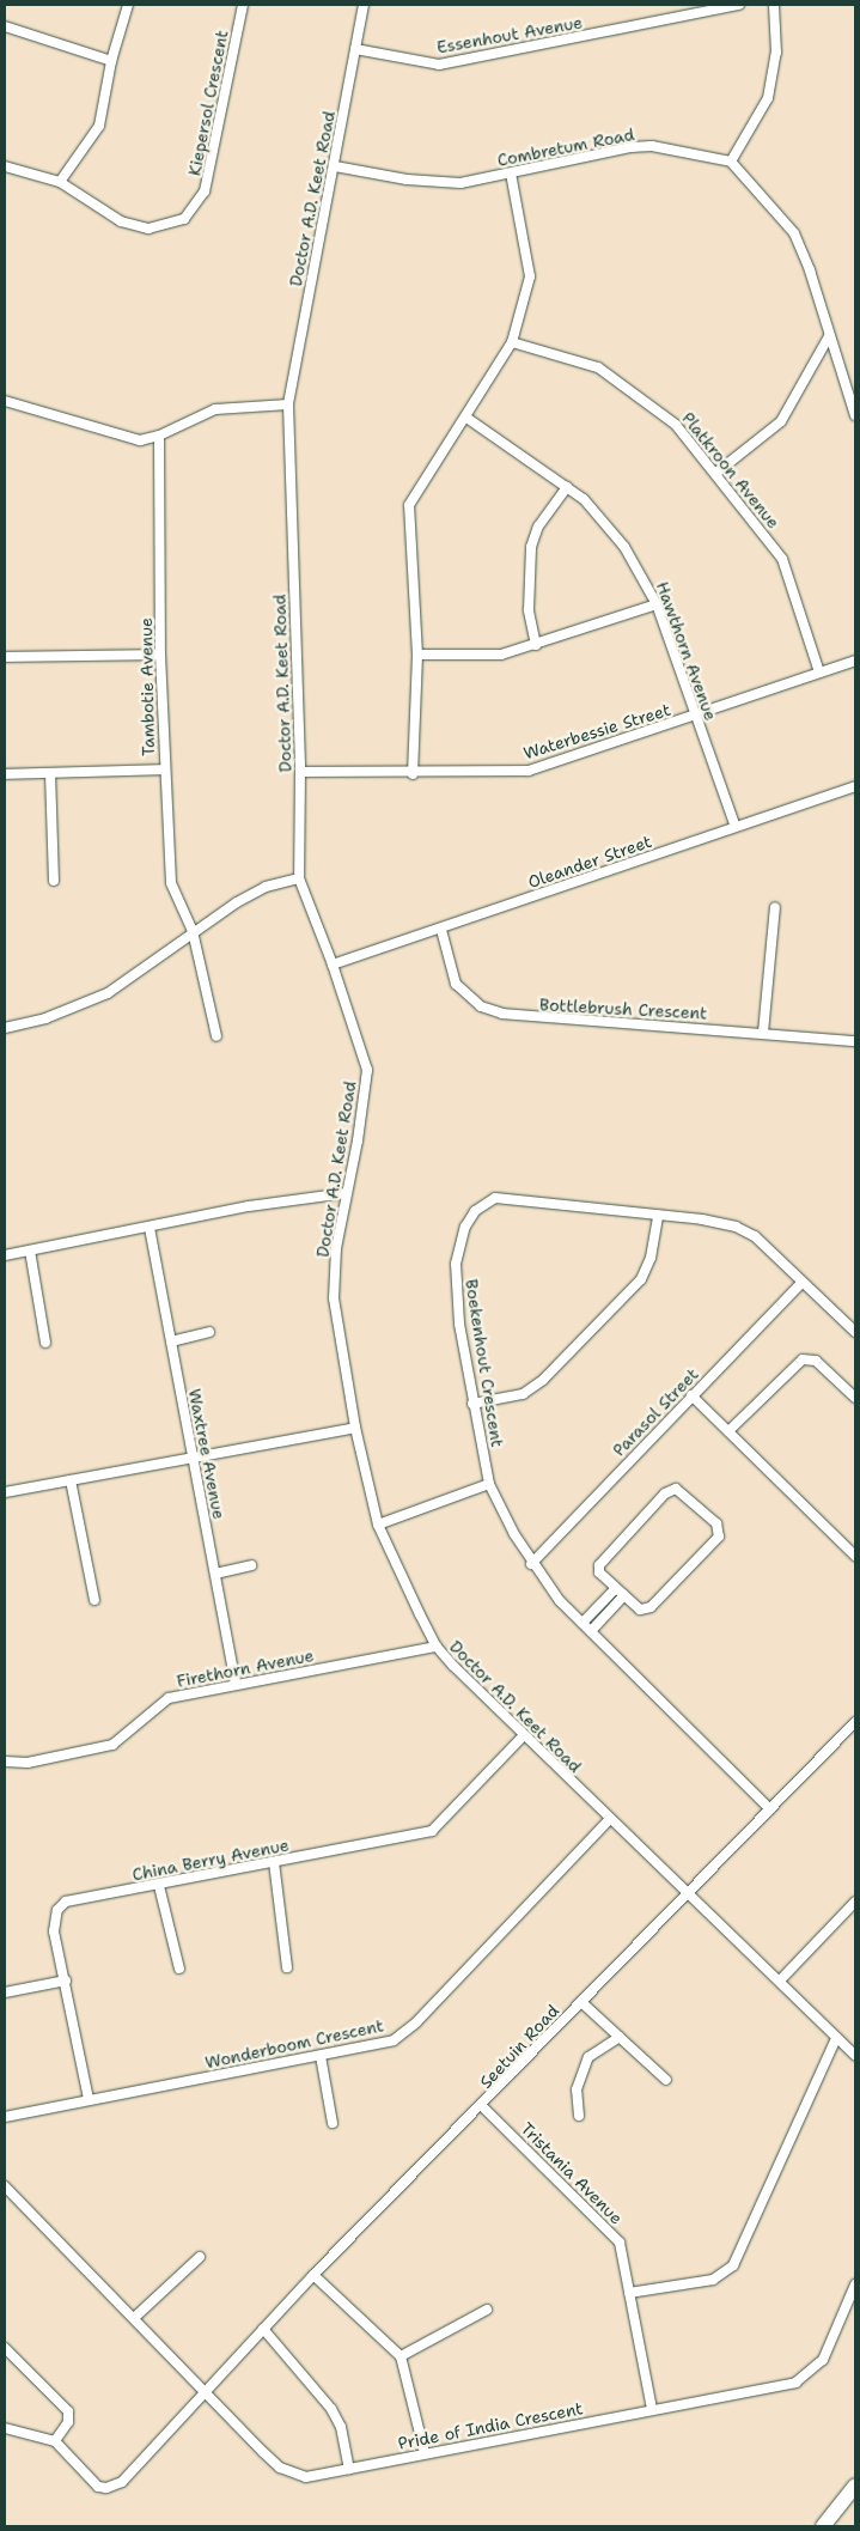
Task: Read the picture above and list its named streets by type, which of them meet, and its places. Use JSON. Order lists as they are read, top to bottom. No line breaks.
{"streets":{"street":["Essenhout Avenue","Kiepersol Crescent","Combretum Road","Doctor A.D. Keet Road","Platkroon Avenue","Hawthorn Avenue","Tambotie Avenue","Waterbessie Street","Oleander Street","Bottlebrush Crescent","Boekenhout Crescent","Parasol Street","Waxtree Avenue","Firethorn Avenue","China Berry Avenue","Wonderboom Crescent","Seetuin Road","Tristania Avenue","Pride of India Crescent"]},"crossings":[["Essenhout Avenue","Doctor A.D. Keet Road"],["Combretum Road","Doctor A.D. Keet Road"],["Doctor A.D. Keet Road","Waterbessie Street"],["Doctor A.D. Keet Road","Oleander Street"],["Doctor A.D. Keet Road","Firethorn Avenue"],["Doctor A.D. Keet Road","China Berry Avenue"],["Doctor A.D. Keet Road","Wonderboom Crescent"],["Doctor A.D. Keet Road","Seetuin Road"],["Platkroon Avenue","Waterbessie Street"],["Hawthorn Avenue","Waterbessie Street"],["Hawthorn Avenue","Oleander Street"],["Oleander Street","Bottlebrush Crescent"],["Boekenhout Crescent","Parasol Street"],["Boekenhout Crescent","Seetuin Road"],["Waxtree Avenue","Firethorn Avenue"],["China Berry Avenue","Wonderboom Crescent"],["Seetuin Road","Tristania Avenue"],["Seetuin Road","Pride of India Crescent"],["Tristania Avenue","Pride of India Crescent"]]}
